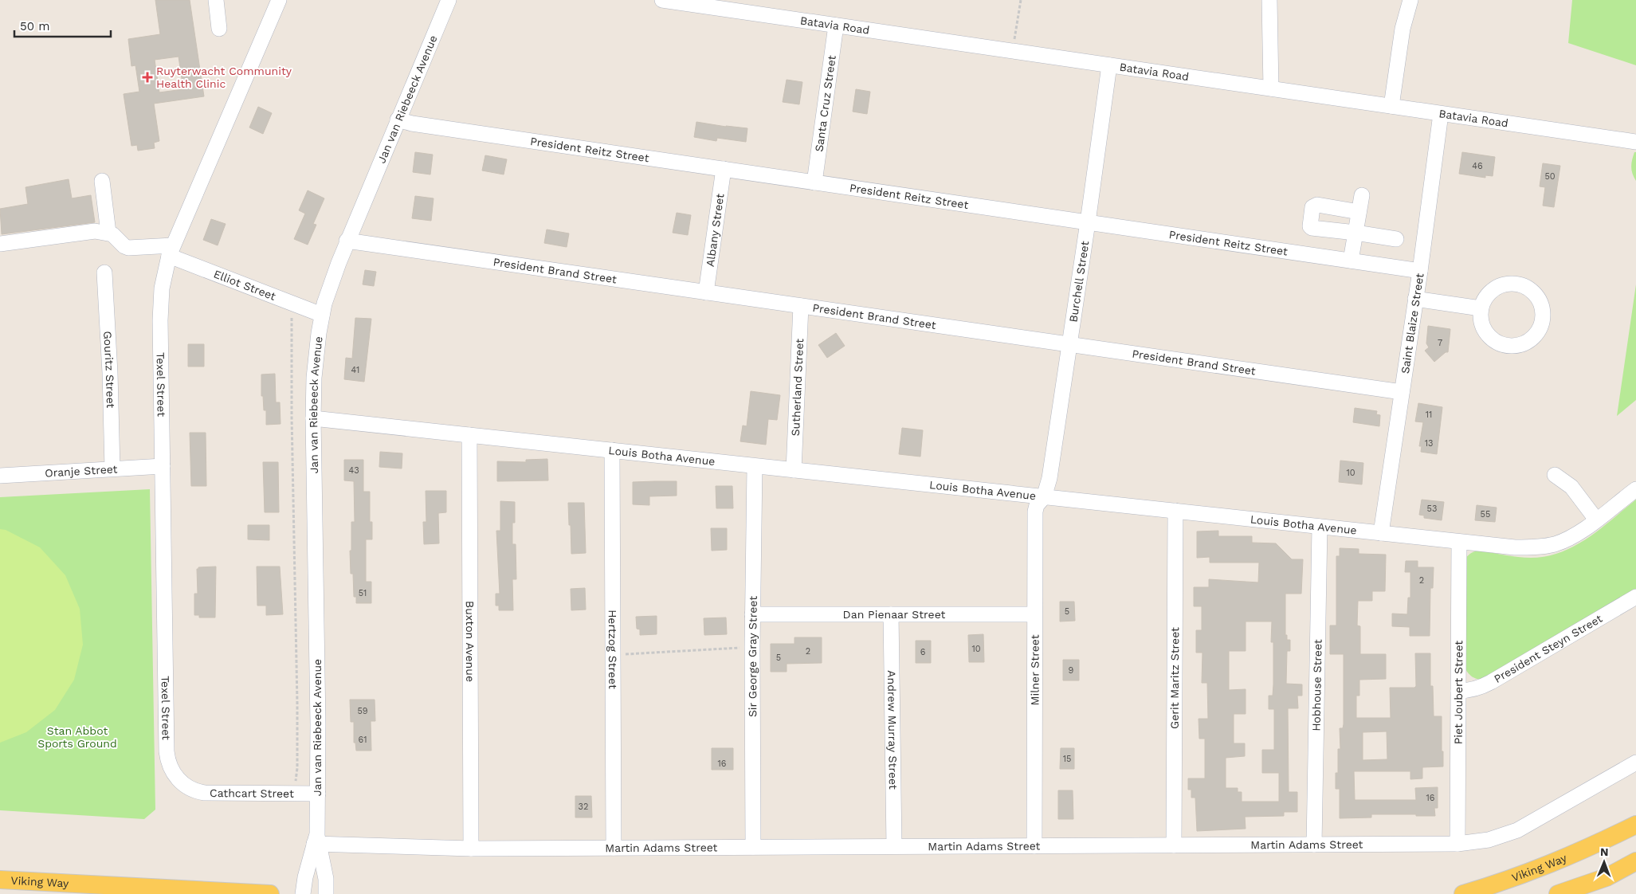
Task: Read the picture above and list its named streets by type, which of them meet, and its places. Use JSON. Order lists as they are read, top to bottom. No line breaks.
{"streets":{"main road":["Viking Way"],"street":["Batavia Road","Jan van Riebeeck Avenue","Santa Cruz Street","President Reitz Street","Albany Street","President Brand Street","Burchell Street","Elliot Street","Saint Blaize Street","Gouritz Street","Texel Street","Sutherland Street","Louis Botha Avenue","Oranje Street","Dan Pienaar Street","Buxton Avenue","President Steyn Street","Hertzog Street","Sir George Gray Street","Milner Street","Gerit Maritz Street","Hobhouse Street","Piet Joubert Street","Andrew Murray Street","Cathcart Street","Martin Adams Street"]},"crossings":[["Batavia Road","Santa Cruz Street"],["Batavia Road","Burchell Street"],["Batavia Road","Saint Blaize Street"],["Jan van Riebeeck Avenue","President Reitz Street"],["Jan van Riebeeck Avenue","President Brand Street"],["Jan van Riebeeck Avenue","Elliot Street"],["Jan van Riebeeck Avenue","Louis Botha Avenue"],["Jan van Riebeeck Avenue","Cathcart Street"],["Jan van Riebeeck Avenue","Martin Adams Street"],["Santa Cruz Street","President Reitz Street"],["President Reitz Street","Albany Street"],["President Reitz Street","Burchell Street"],["President Reitz Street","Saint Blaize Street"],["Albany Street","President Brand Street"],["President Brand Street","Burchell Street"],["President Brand Street","Saint Blaize Street"],["President Brand Street","Sutherland Street"],["Burchell Street","Louis Botha Avenue"],["Burchell Street","Milner Street"],["Elliot Street","Texel Street"],["Saint Blaize Street","Louis Botha Avenue"],["Gouritz Street","Oranje Street"],["Texel Street","Oranje Street"],["Texel Street","Cathcart Street"],["Sutherland Street","Louis Botha Avenue"],["Louis Botha Avenue","Buxton Avenue"],["Louis Botha Avenue","Hertzog Street"],["Louis Botha Avenue","Sir George Gray Street"],["Louis Botha Avenue","Milner Street"],["Louis Botha Avenue","Gerit Maritz Street"],["Louis Botha Avenue","Hobhouse Street"],["Louis Botha Avenue","Piet Joubert Street"],["Dan Pienaar Street","Sir George Gray Street"],["Dan Pienaar Street","Milner Street"],["Dan Pienaar Street","Andrew Murray Street"],["Buxton Avenue","Martin Adams Street"],["President Steyn Street","Piet Joubert Street"],["Hertzog Street","Martin Adams Street"],["Sir George Gray Street","Martin Adams Street"],["Milner Street","Martin Adams Street"],["Gerit Maritz Street","Martin Adams Street"],["Hobhouse Street","Martin Adams Street"],["Piet Joubert Street","Martin Adams Street"],["Andrew Murray Street","Martin Adams Street"]],"parks":["Stan Abbot Sports Ground"],"places":{"health":["Ruyterwacht Community Health Clinic"]},"house_numbers":["46","50","7","41","11","13","43","10","53","55","2","51","5","10","2","6","5","9","59","61","15","16","16","32"],"scale_bar":"50 m","north":"top"}
